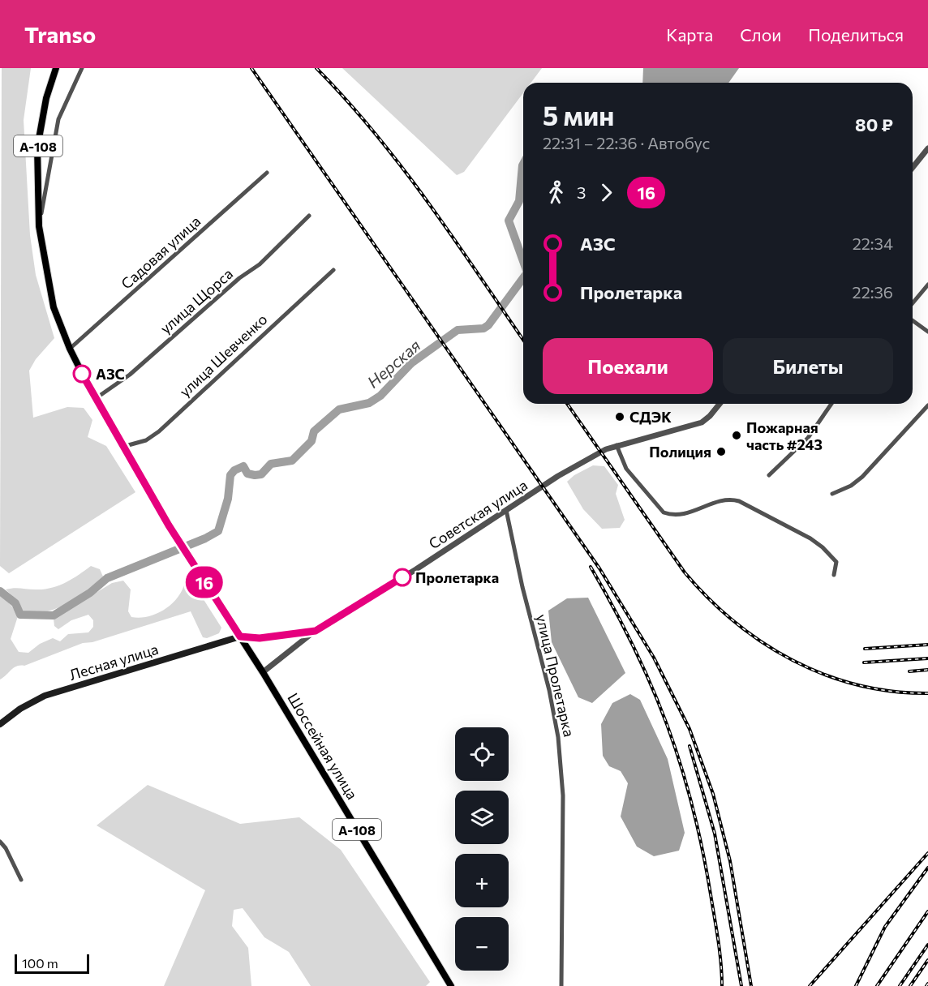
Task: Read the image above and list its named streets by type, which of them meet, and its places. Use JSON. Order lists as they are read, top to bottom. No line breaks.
{"streets":{"highway":["А-108","Шоссейная улица"],"main road":["Лесная улица"],"street":["Садовая улица","улица Щорса","улица Шевченко","Советская улица","улица Пролетарка"]},"crossings":[["А-108","Садовая улица"],["А-108","улица Щорса"],["А-108","улица Шевченко"],["А-108","Шоссейная улица"],["улица Шевченко","Шоссейная улица"],["Советская улица","Лесная улица"],["Советская улица","улица Пролетарка"],["Советская улица","Шоссейная улица"],["Лесная улица","Шоссейная улица"]],"water":["Нерская"],"places":["АЗС","СДЭК","Пожарная часть #243","Полиция","Пролетарка"],"lines":["bus line 16"],"scale_bar":"100 m","page":{"header":"Transo","nav":["Карта","Слои","Поделиться"],"on_map":"16","heading":["5 мин","22:31 – 22:36 · Автобус","80 ₽"],"legs":["3","16"],"list":[{"name":"АЗС","value":"22:34"},{"name":"Пролетарка","value":"22:36"}],"buttons":["Поехали","Билеты"],"map_buttons":["+","−"],"scale":"100 m"}}
